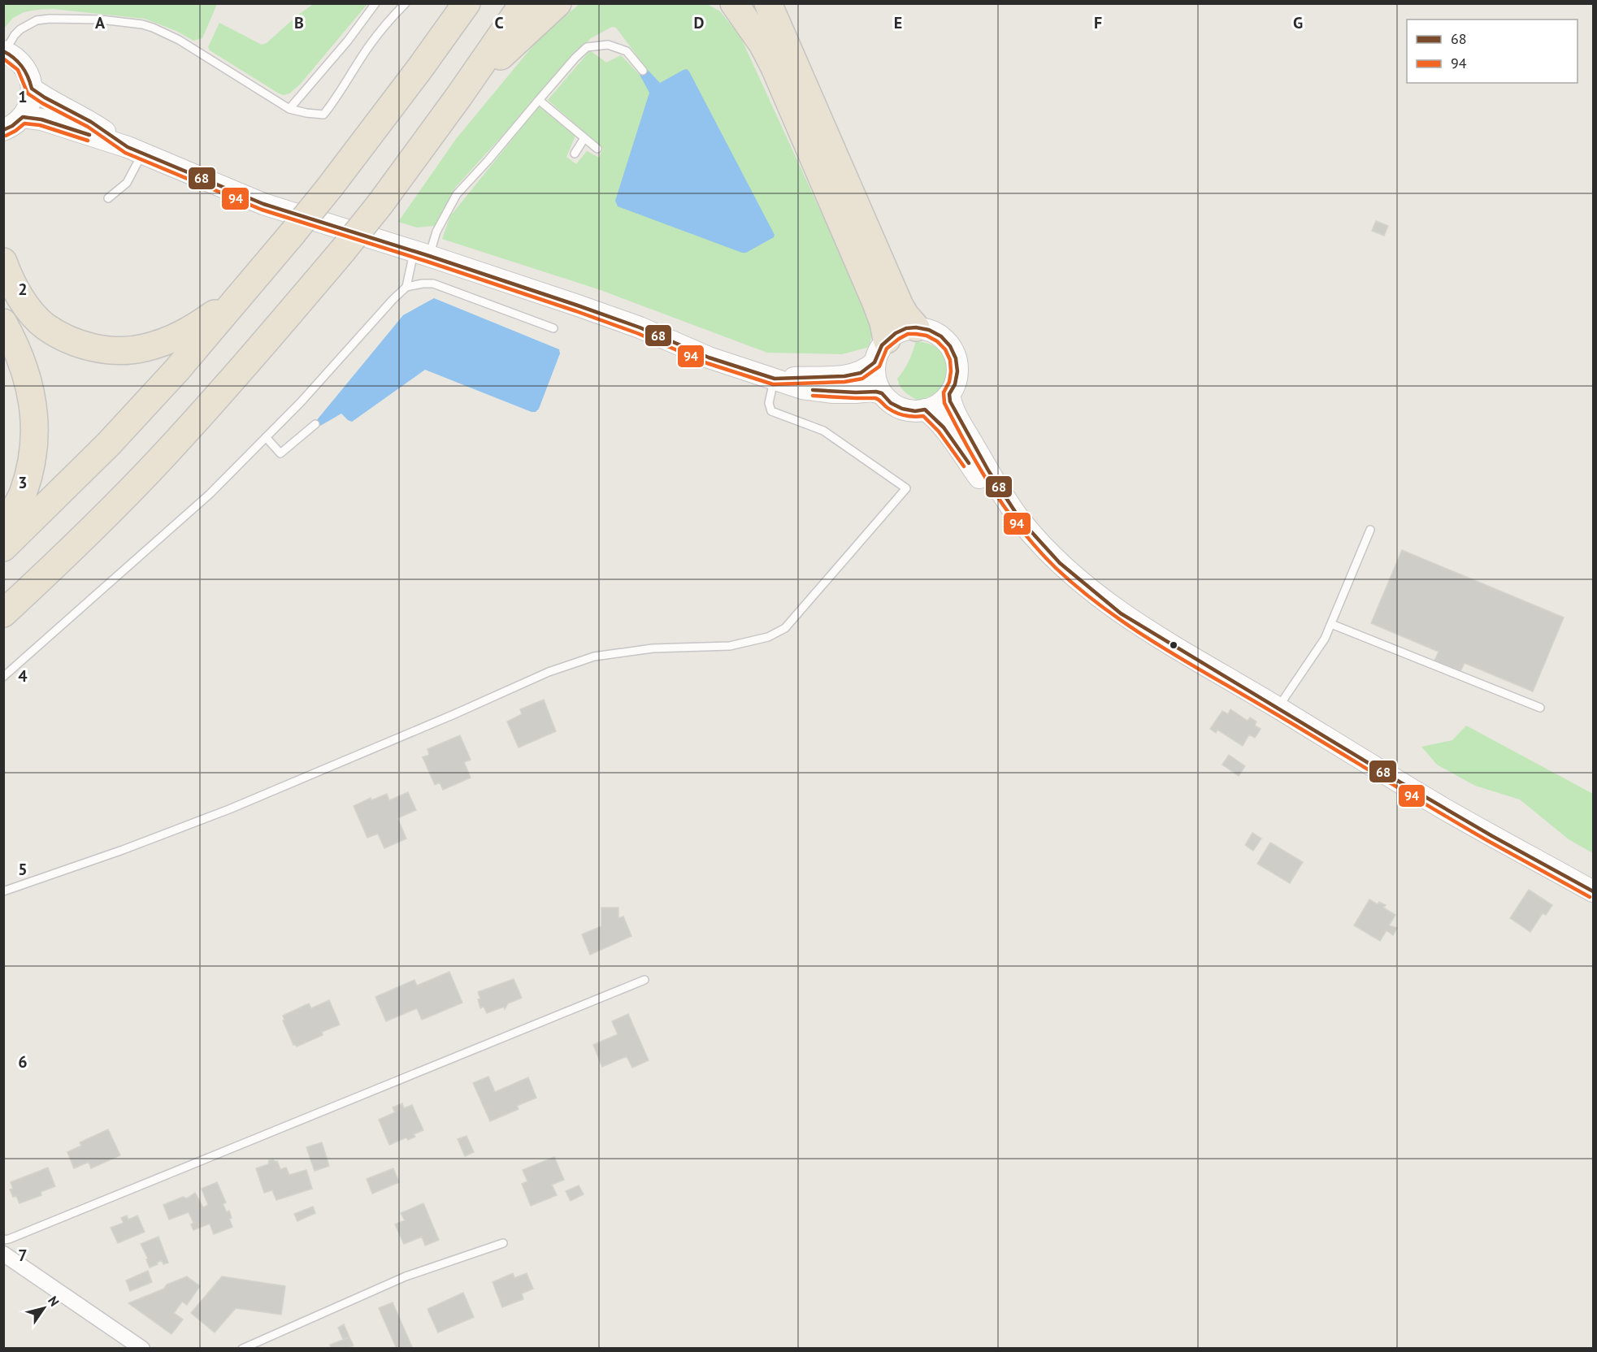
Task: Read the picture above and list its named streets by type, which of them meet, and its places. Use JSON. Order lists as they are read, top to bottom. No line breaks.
{"lines":["transit line 68","transit line 94"],"legend":["68","94"],"north":"top right","grid":{"columns":["A","B","C","D","E","F","G"],"rows":["1","2","3","4","5","6","7"]}}
